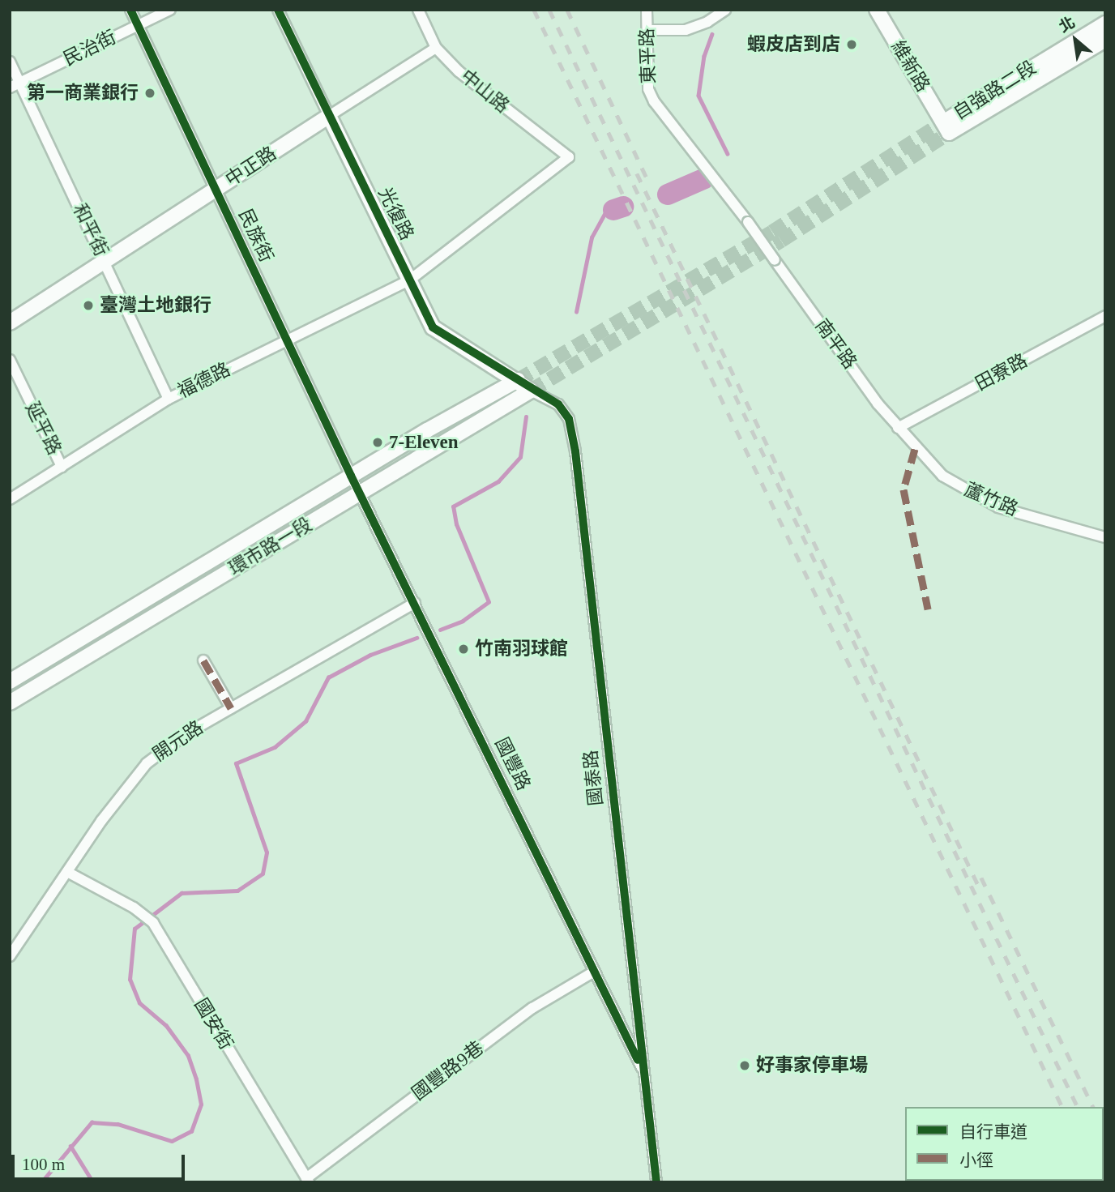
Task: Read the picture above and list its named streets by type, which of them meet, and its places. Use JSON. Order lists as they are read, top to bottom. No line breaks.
{"streets":{"main road":["維新路","自強路二段","中正路","光復路","環市路一段"],"street":["民治街","東平路","中山路","和平街","民族街","南平路","田寮路","福德路","延平路","蘆竹路","開元路","國豐路","國泰路","國安街","國豐路9巷"]},"crossings":[["民治街","和平街"],["民治街","民族街"],["東平路","南平路"],["維新路","自強路二段"],["中山路","中正路"],["中山路","福德路"],["中正路","光復路"],["中正路","和平街"],["中正路","民族街"],["光復路","福德路"],["光復路","環市路一段"],["光復路","國泰路"],["和平街","福德路"],["民族街","福德路"],["民族街","環市路一段"],["民族街","國豐路"],["南平路","田寮路"],["南平路","蘆竹路"],["田寮路","蘆竹路"],["福德路","延平路"],["環市路一段","國豐路"],["環市路一段","國泰路"],["開元路","國豐路"],["開元路","國安街"],["國豐路","國泰路"],["國豐路","國豐路9巷"],["國安街","國豐路9巷"]],"places":["蝦皮店到店","第一商業銀行","臺灣土地銀行","7-Eleven","竹南羽球館","好事家停車場"],"legend":["自行車道","小徑"],"scale_bar":"100 m","north":"top left"}
